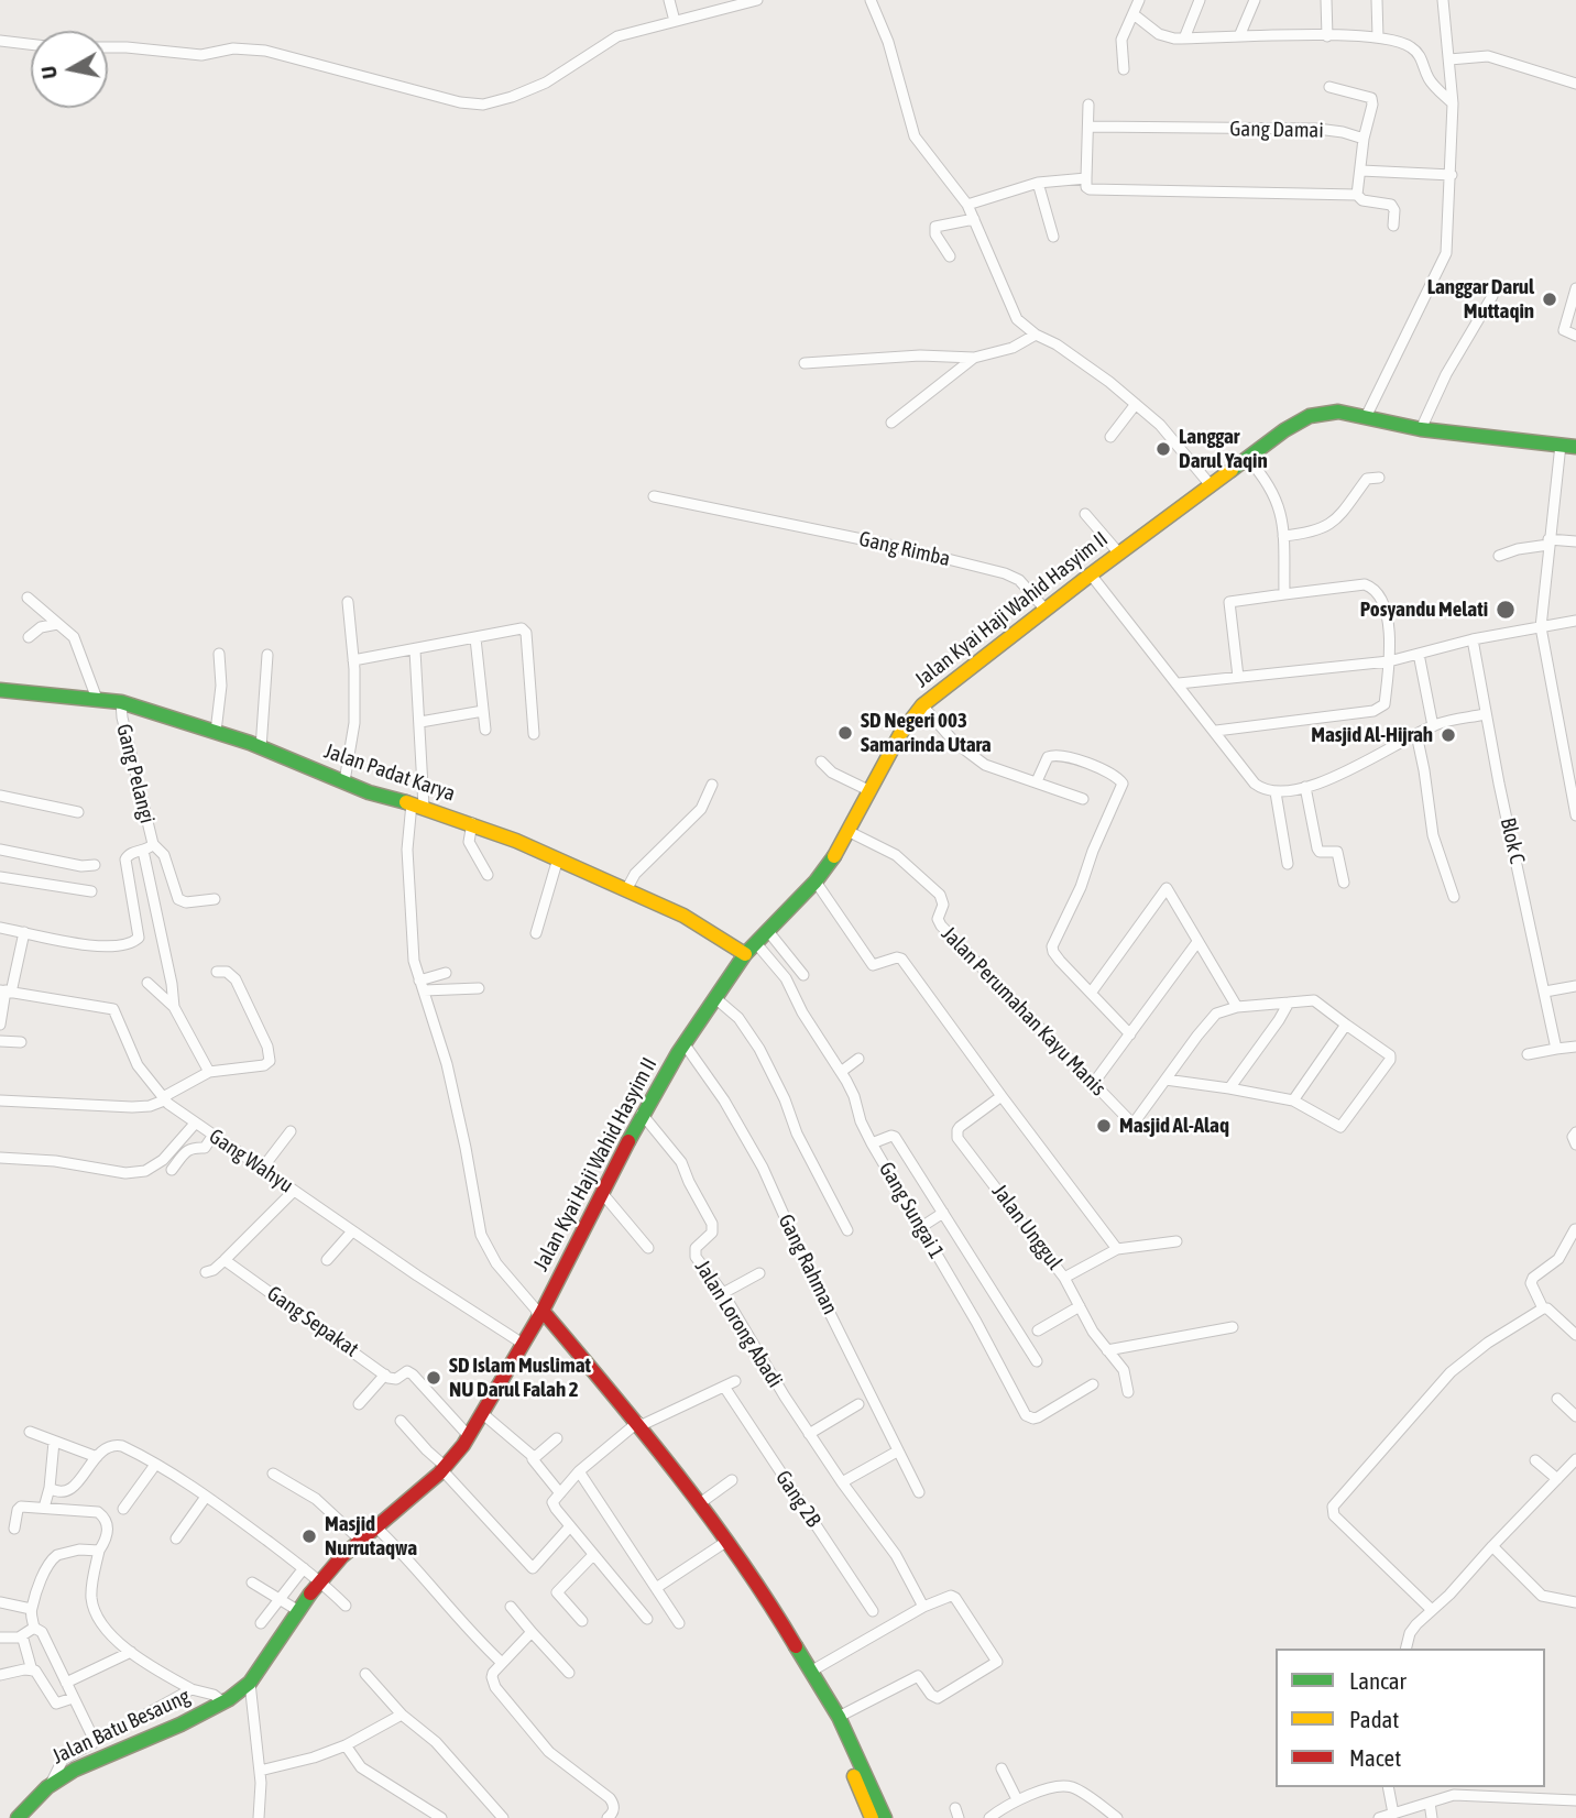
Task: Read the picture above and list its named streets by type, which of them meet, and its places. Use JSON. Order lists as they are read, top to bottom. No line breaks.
{"streets":{"main road":["Jalan Kyai Haji Wahid Hasyim II","Jalan Padat Karya","Jalan Batu Besaung"],"street":["Gang Damai","Gang Rimba","Gang Pelangi","Blok C","Jalan Perumahan Kayu Manis","Gang Wahyu","Gang Sungai 1","Jalan Unggul","Gang Rahman","Gang Sepakat","Jalan Lorong Abadi","Gang 2B"]},"crossings":[["Gang Rimba","Jalan Kyai Haji Wahid Hasyim II"],["Jalan Kyai Haji Wahid Hasyim II","Jalan Padat Karya"],["Jalan Kyai Haji Wahid Hasyim II","Jalan Perumahan Kayu Manis"],["Jalan Kyai Haji Wahid Hasyim II","Gang Wahyu"],["Jalan Kyai Haji Wahid Hasyim II","Gang Sungai 1"],["Jalan Kyai Haji Wahid Hasyim II","Gang Rahman"],["Jalan Kyai Haji Wahid Hasyim II","Gang Sepakat"],["Jalan Kyai Haji Wahid Hasyim II","Jalan Lorong Abadi"],["Jalan Kyai Haji Wahid Hasyim II","Jalan Batu Besaung"],["Jalan Padat Karya","Gang Pelangi"]],"places":["Langgar Darul Muttaqin","Langgar Darul Yaqin","Posyandu Melati","SD Negeri 003 Samarinda Utara","Masjid Al-Hijrah","Masjid Al-Alaq","SD Islam Muslimat NU Darul Falah 2","Masjid Nurrutaqwa"],"legend":["Lancar","Padat","Macet"],"north":"left"}
